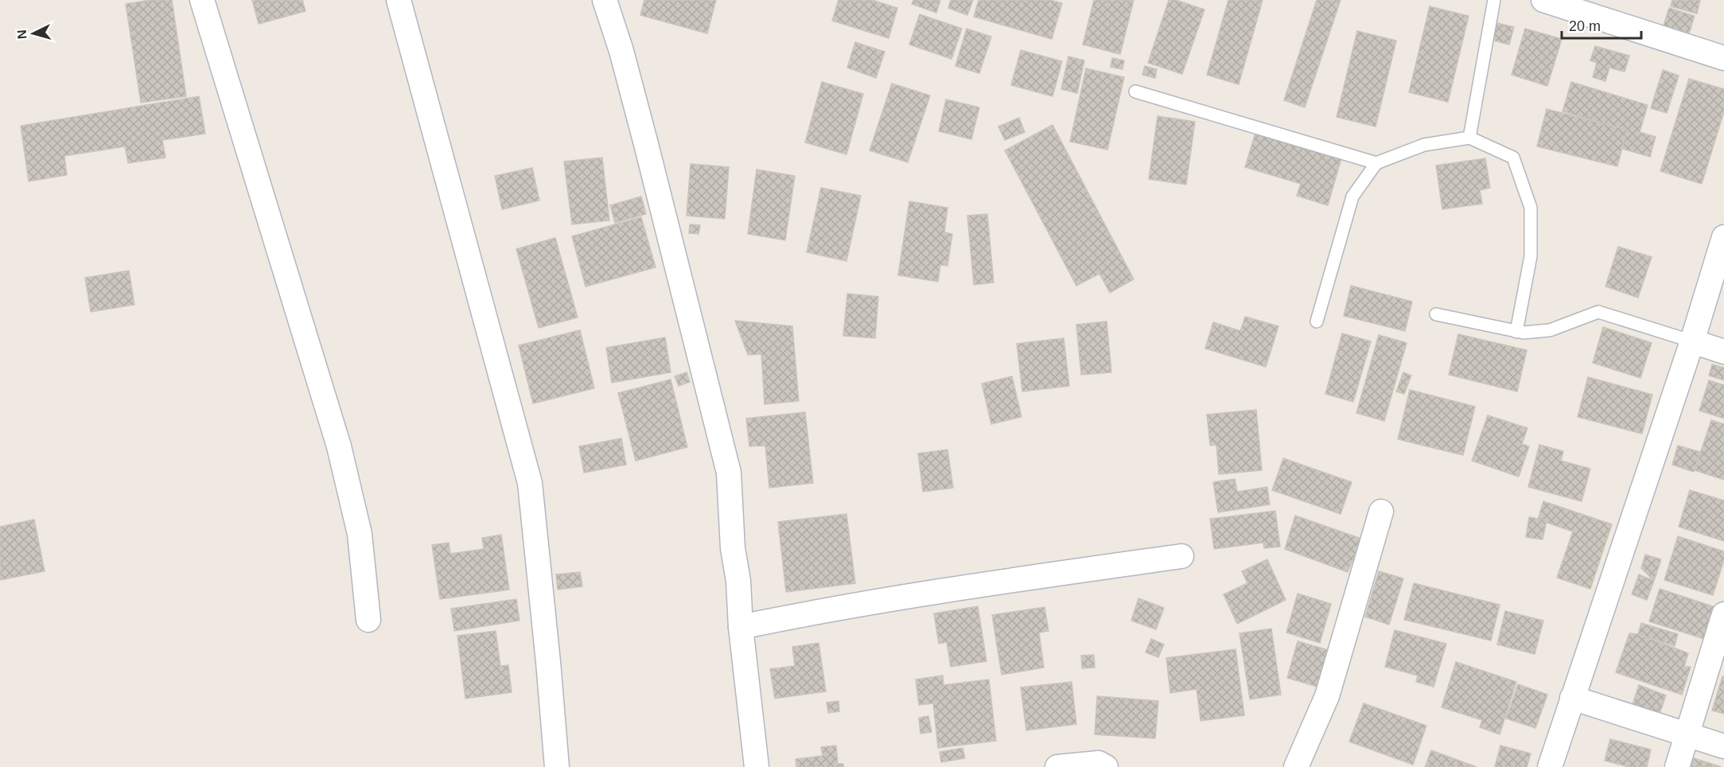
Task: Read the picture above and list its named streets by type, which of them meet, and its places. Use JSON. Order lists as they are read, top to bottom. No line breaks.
{"scale_bar":"20 m","north":"left"}
